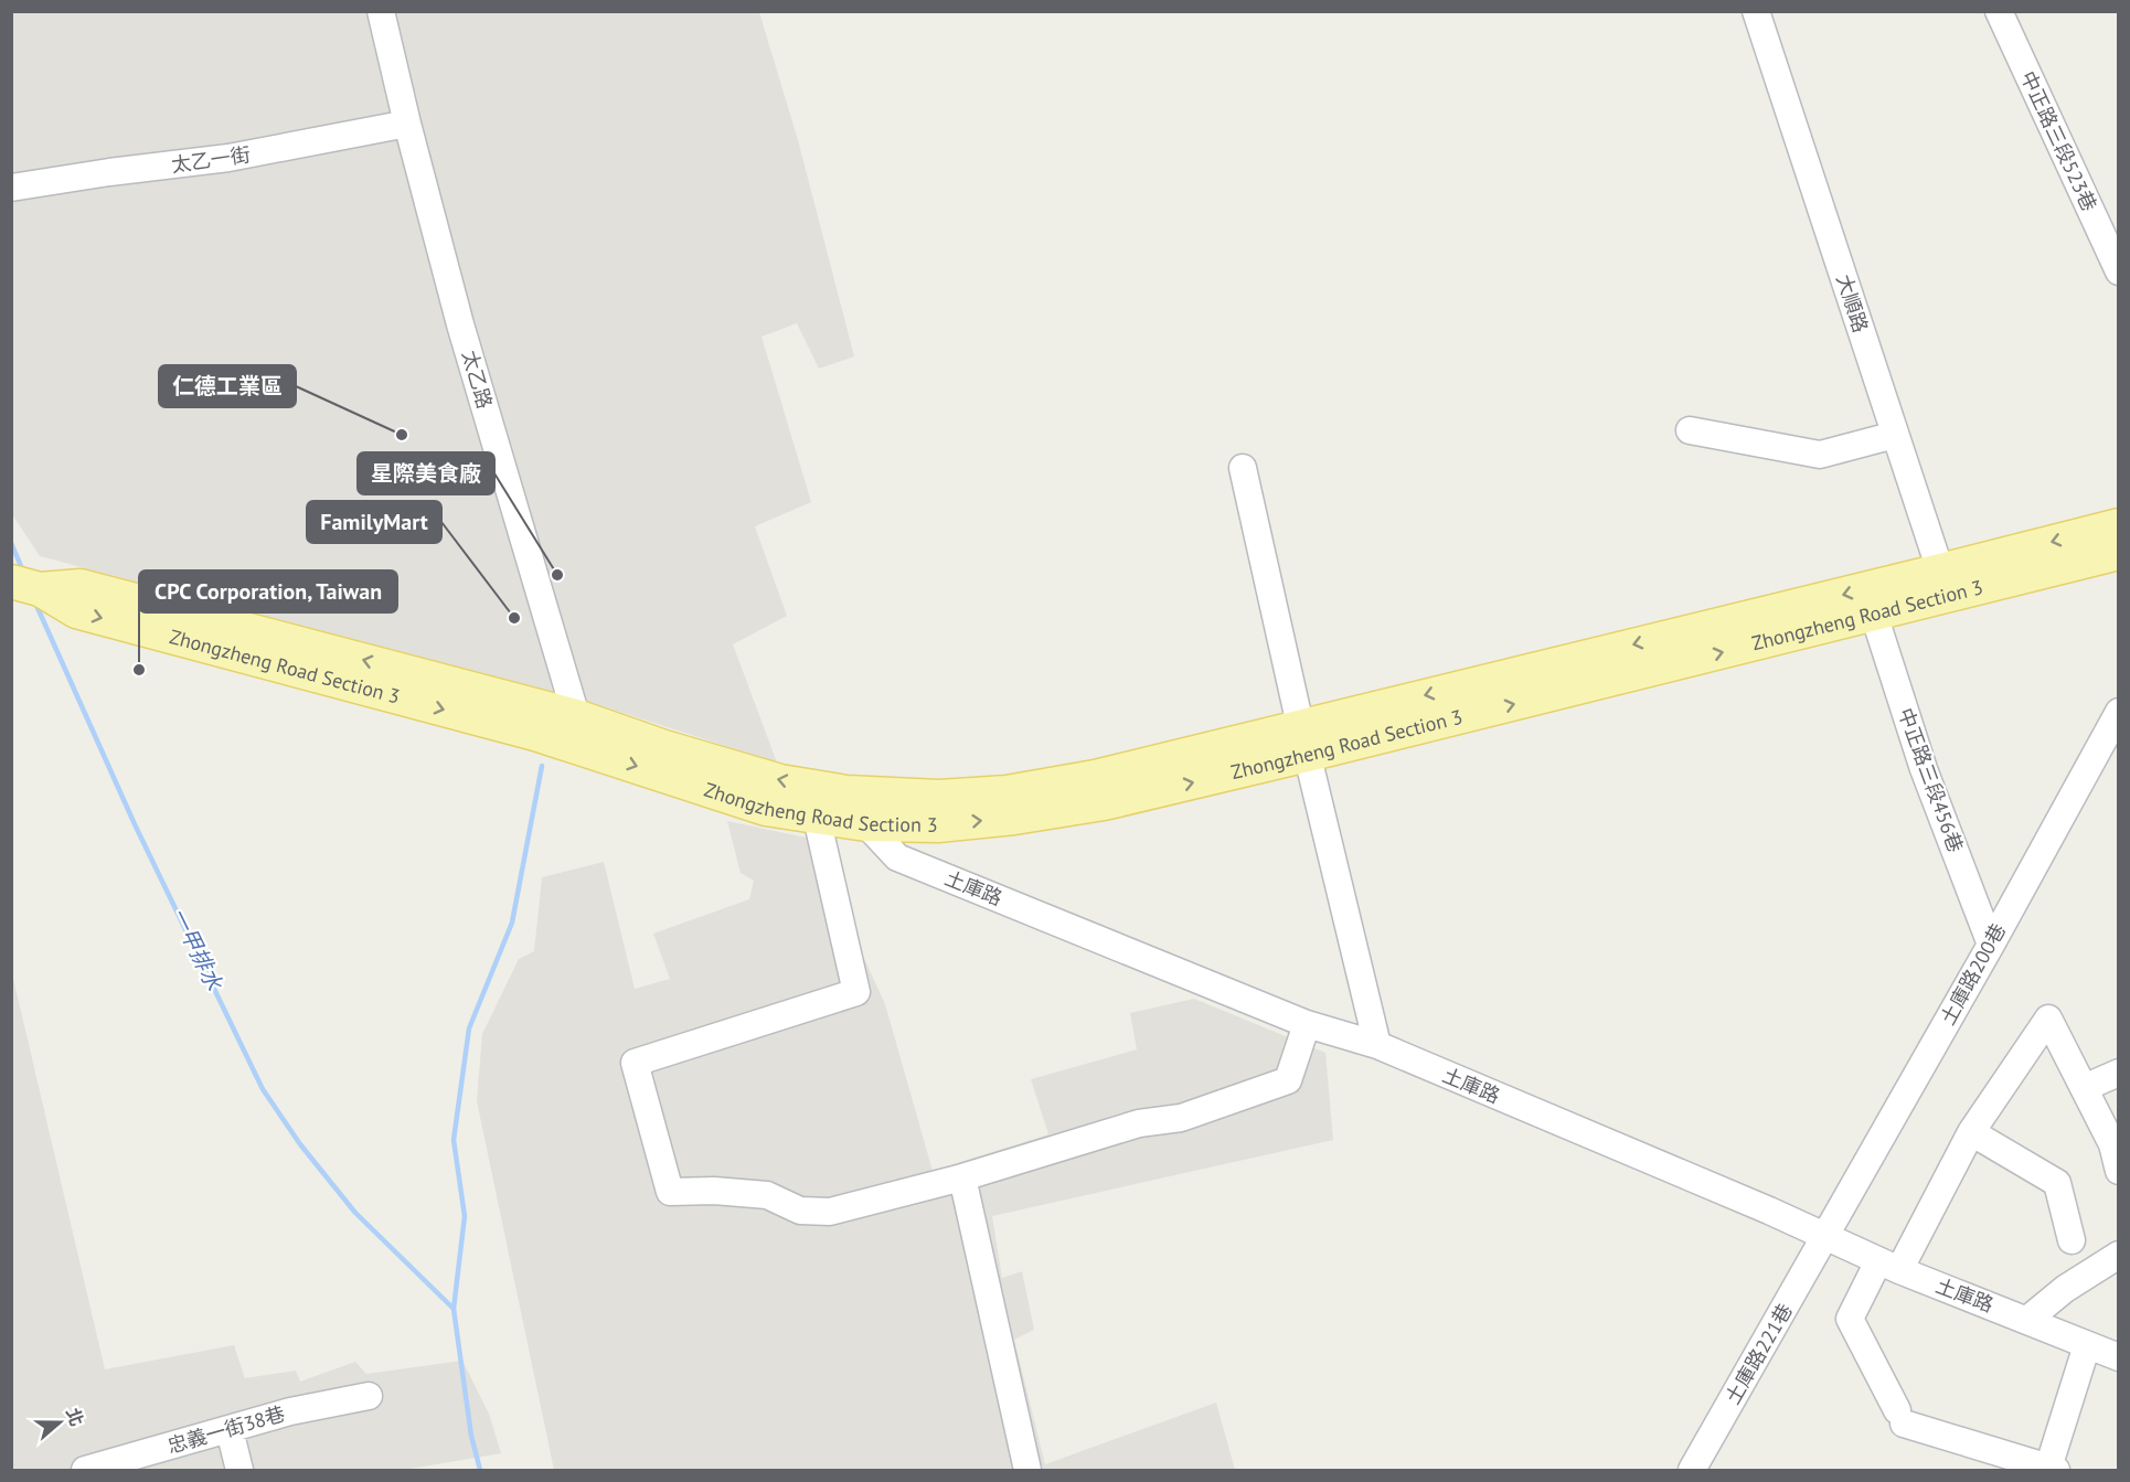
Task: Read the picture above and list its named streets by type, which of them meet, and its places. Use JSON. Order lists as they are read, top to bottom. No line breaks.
{"streets":{"main road":["Zhongzheng Road Section 3"],"street":["中正路三段523巷","太乙一街","大順路","太乙路","中正路三段456巷","土庫路","土庫路200巷","土庫路221巷","忠義一街38巷"]},"crossings":[["太乙一街","太乙路"],["大順路","Zhongzheng Road Section 3"],["太乙路","Zhongzheng Road Section 3"],["Zhongzheng Road Section 3","中正路三段456巷"],["Zhongzheng Road Section 3","土庫路"],["中正路三段456巷","土庫路200巷"],["土庫路","土庫路200巷"],["土庫路","土庫路221巷"],["土庫路200巷","土庫路221巷"]],"water":["一甲排水"],"places":["仁德工業區","星際美食廠","FamilyMart","CPC Corporation, Taiwan"],"north":"right"}
